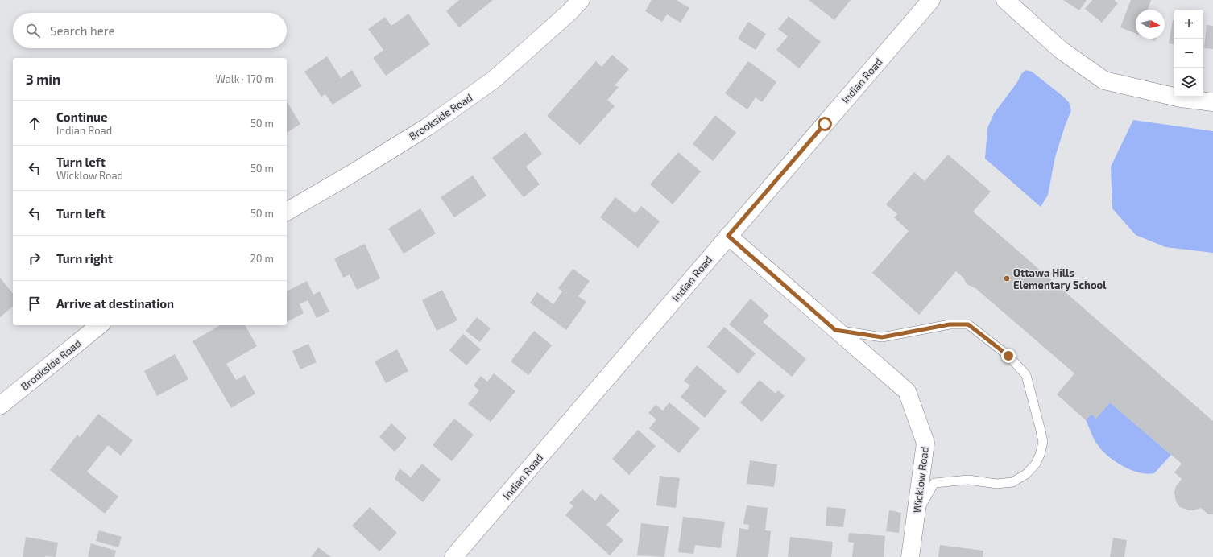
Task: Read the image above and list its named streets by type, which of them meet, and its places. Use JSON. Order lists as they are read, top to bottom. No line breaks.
{"streets":{"street":["Indian Road","Brookside Road","Wicklow Road"]},"crossings":[["Indian Road","Wicklow Road"]],"places":["Ottawa Hills Elementary School"],"north":"right","page":{"map_buttons":["+","−"],"search":"Search here","heading":["3 min","Walk · 170 m"],"list":[["Continue","Indian Road","50 m"],["Turn left","Wicklow Road","50 m"],["Turn left","50 m"],["Turn right","20 m"],"Arrive at destination"]}}
